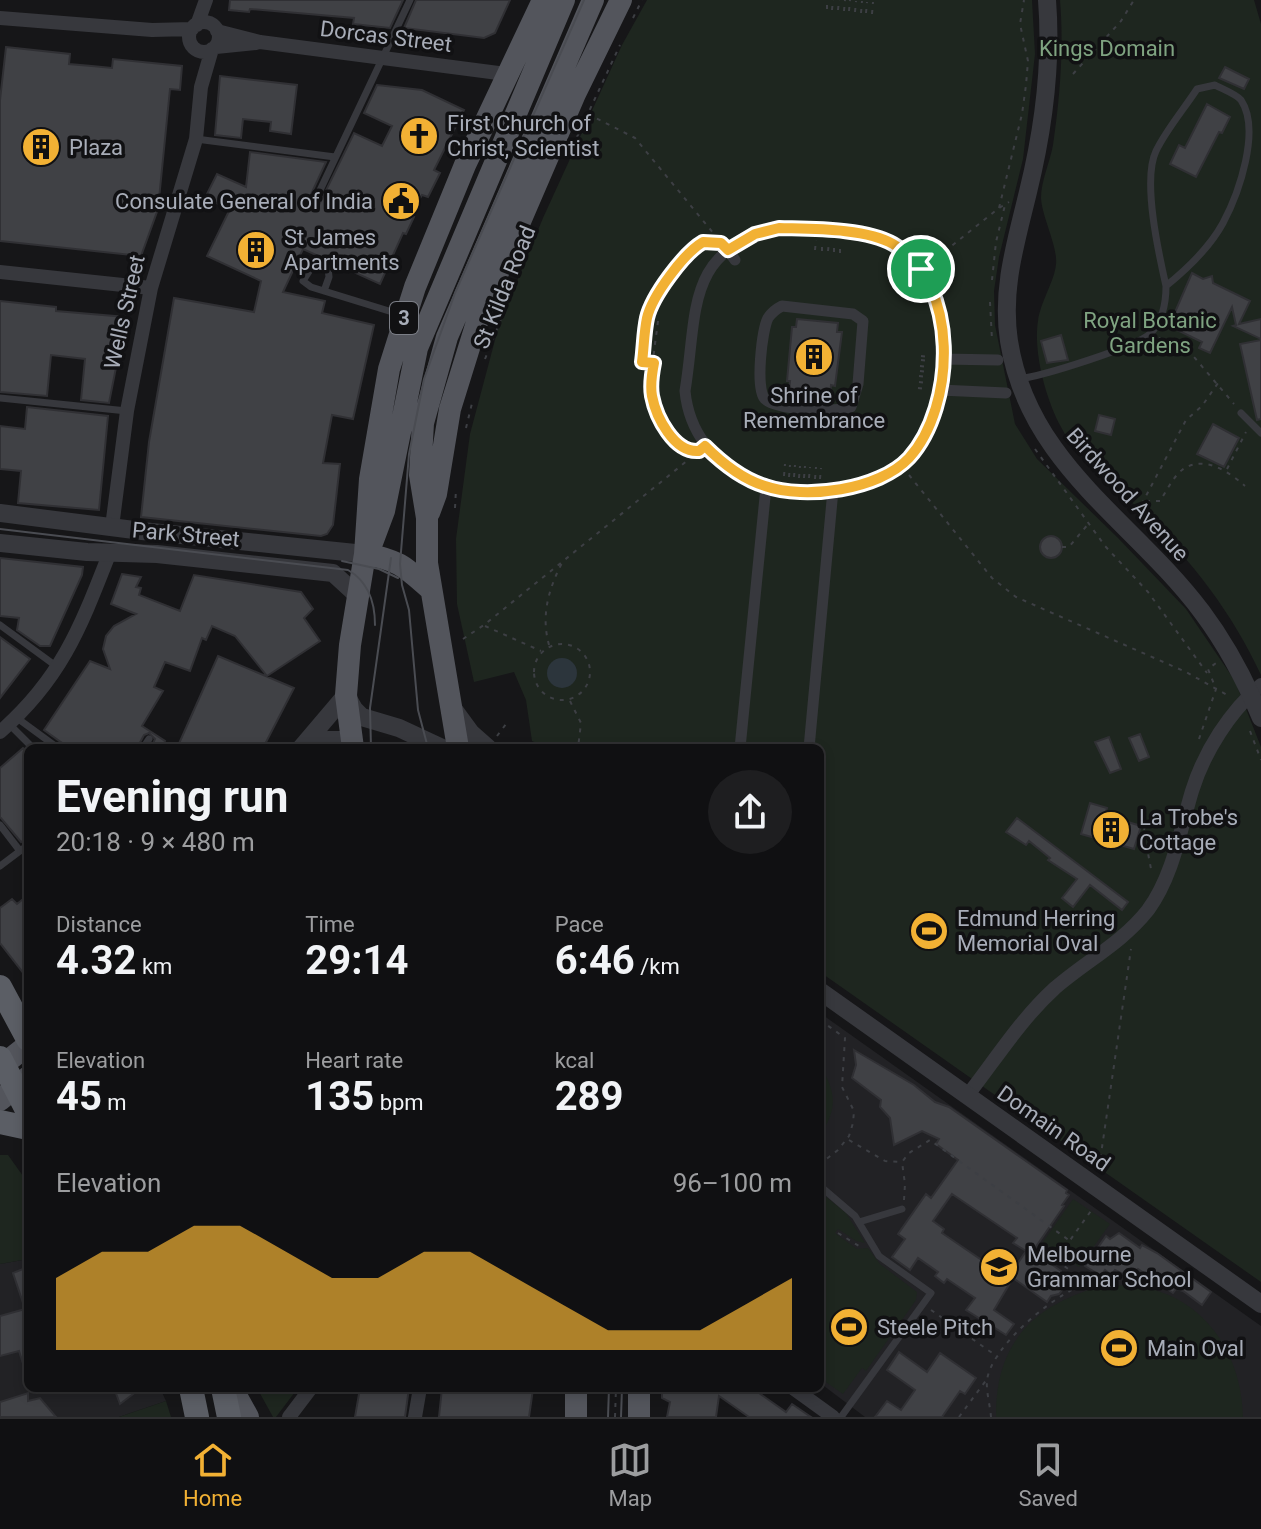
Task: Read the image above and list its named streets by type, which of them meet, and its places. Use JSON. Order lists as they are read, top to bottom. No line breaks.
{"streets":{"main road":["St Kilda Road","3"],"street":["Dorcas Street","Wells Street","Birdwood Avenue","Park Street","Domain Road"]},"crossings":[["Dorcas Street","Wells Street"],["Dorcas Street","3"],["Wells Street","Park Street"],["3","Park Street"]],"parks":["Kings Domain","Royal Botanic Gardens"],"places":{"church":["First Church of Christ, Scientist"],"building":["Plaza","St James Apartments","Shrine of Remembrance","La Trobe's Cottage"],"public building":["Consulate General of India"],"sports":["Edmund Herring Memorial Oval","Steele Pitch","Main Oval"],"school or university":["Melbourne Grammar School"]},"page":{"heading":["Evening run","20:18 · 9 × 480 m"],"stats":[["Distance","4.32 km"],["Time","29:14"],["Pace","6:46 /km"],["Elevation","45 m"],["Heart rate","135 bpm"],["kcal","289"]],"chart":["Elevation","96–100 m"],"tabs":["Home","Map","Saved"]}}
